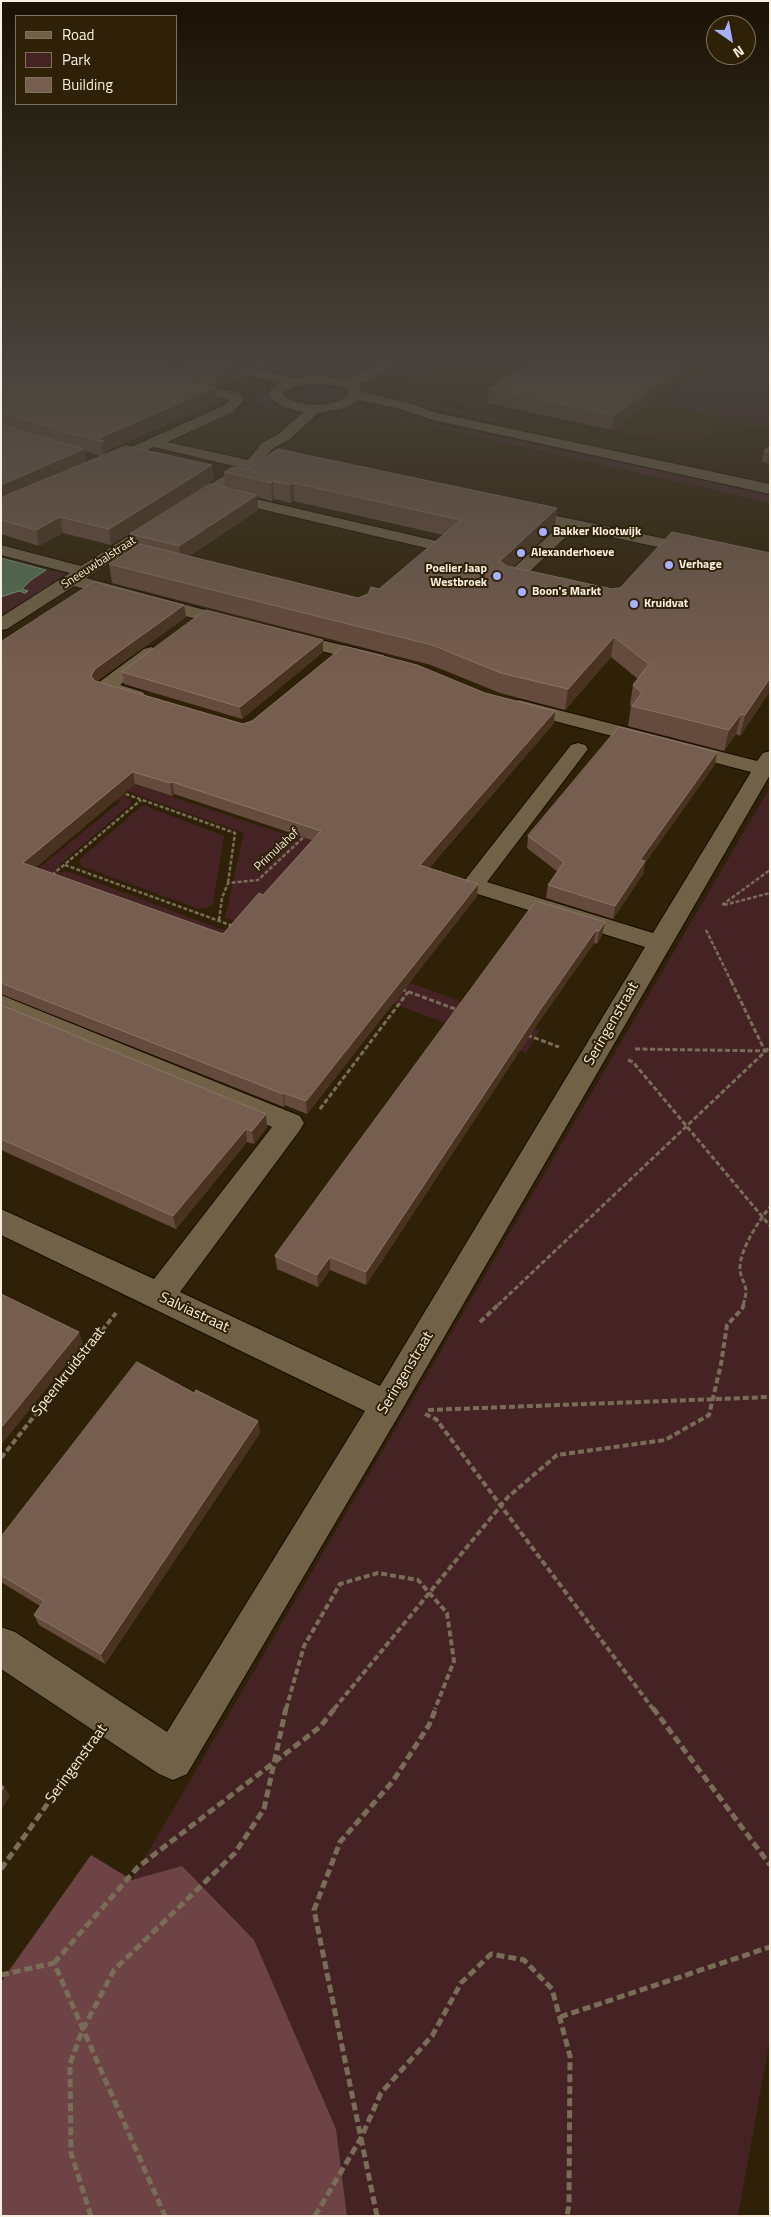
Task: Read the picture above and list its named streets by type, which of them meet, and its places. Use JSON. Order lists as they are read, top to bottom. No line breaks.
{"streets":{"street":["Sneeuwbalstraat","Seringenstraat","Salviastraat"],"path":["Primulahof","Speenkruidstraat"]},"crossings":[["Seringenstraat","Salviastraat"],["Salviastraat","Speenkruidstraat"]],"places":["Bakker Klootwijk","Alexanderhoeve","Verhage","Poelier Jaap Westbroek","Boon's Markt","Kruidvat"],"legend":["Road","Park","Building"],"north":"bottom right"}
